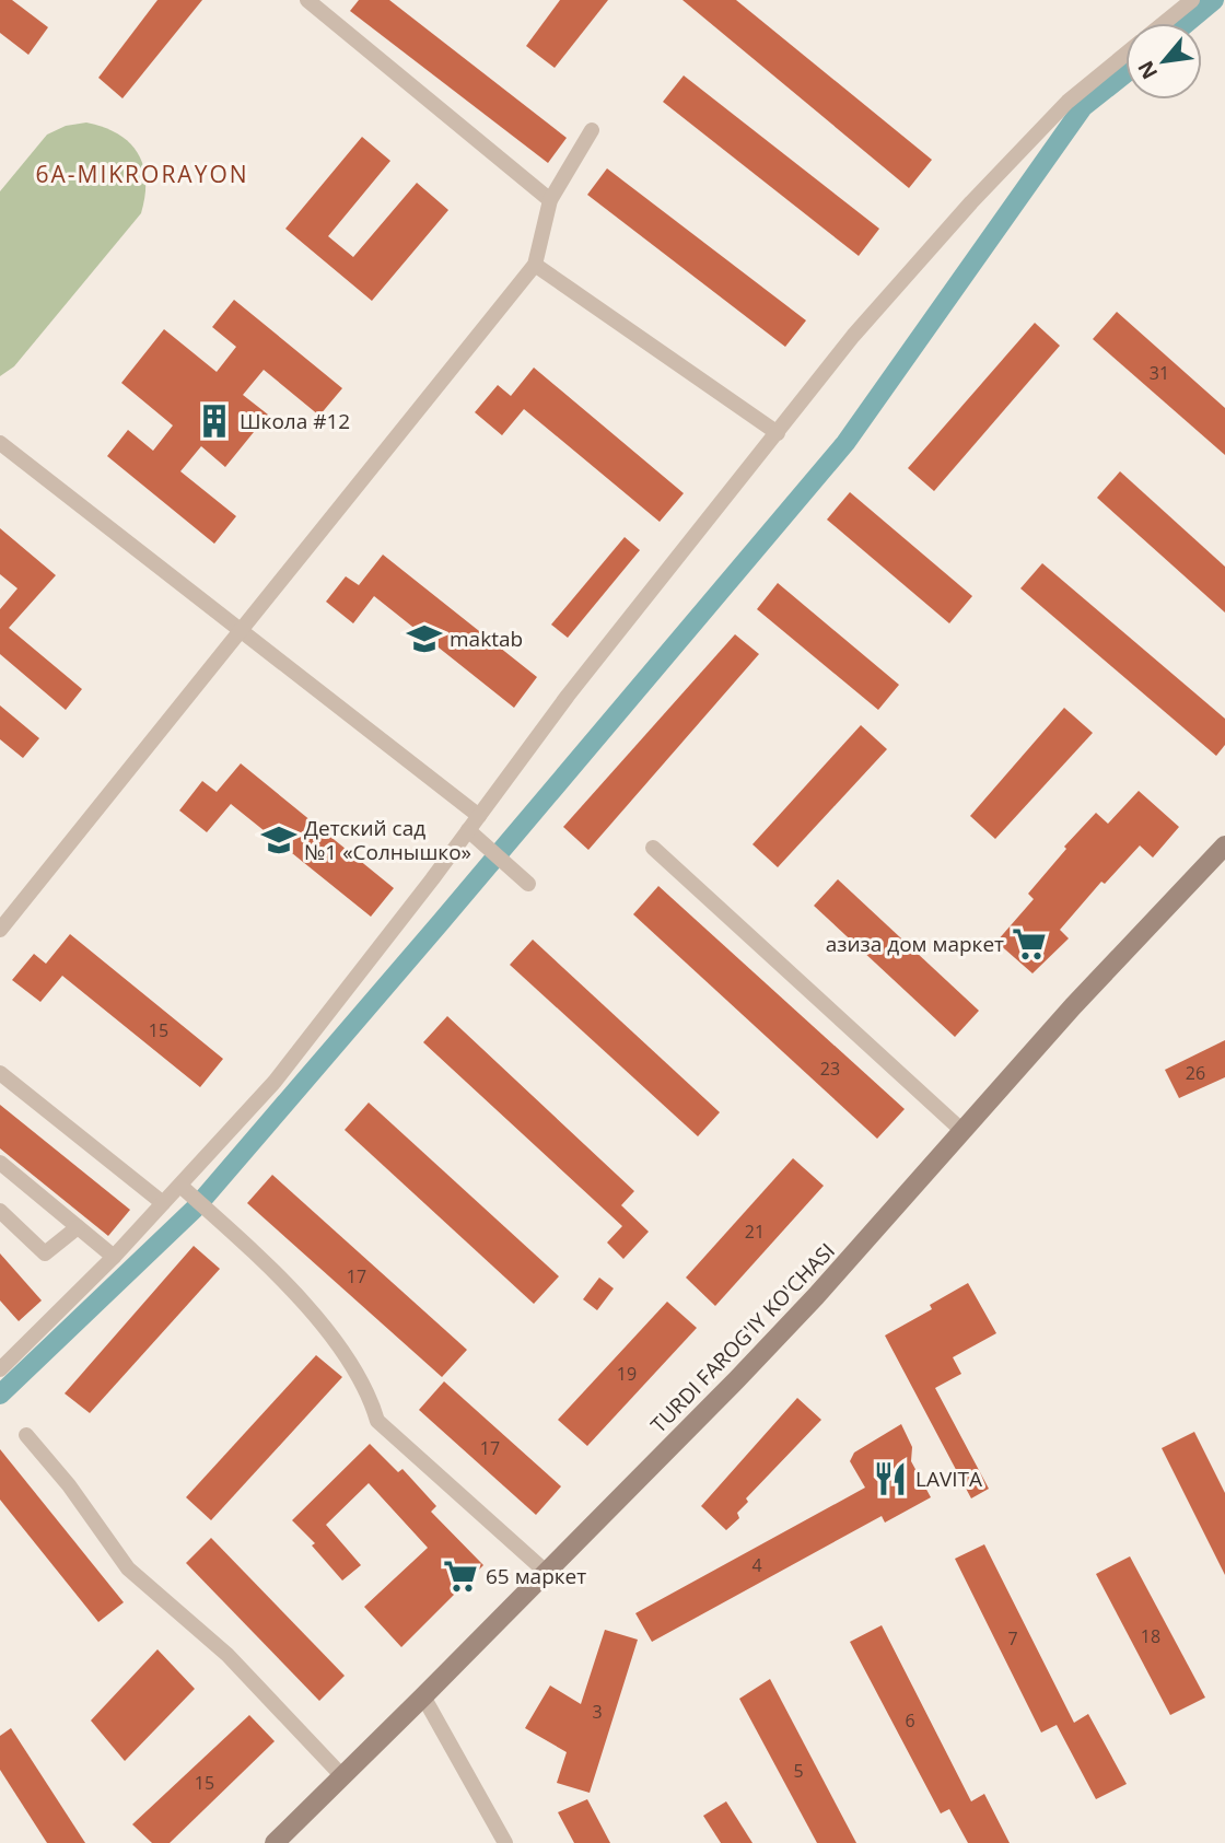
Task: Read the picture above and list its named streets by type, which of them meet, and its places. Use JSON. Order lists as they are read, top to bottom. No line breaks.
{"streets":{"street":["TURDI FAROG'IY KO'CHASI"]},"districts":["6A-MIKRORAYON"],"places":{"building":["Школа #12"],"school or university":["maktab","Детский сад №1 «Солнышко»"],"supermarket":["азиза дом маркет","65 маркет"],"restaurant":["LAVITA"]},"house_numbers":["31","15","23","26","21","17","19","17","4","18","7","3","6","5","15"],"north":"bottom left"}
